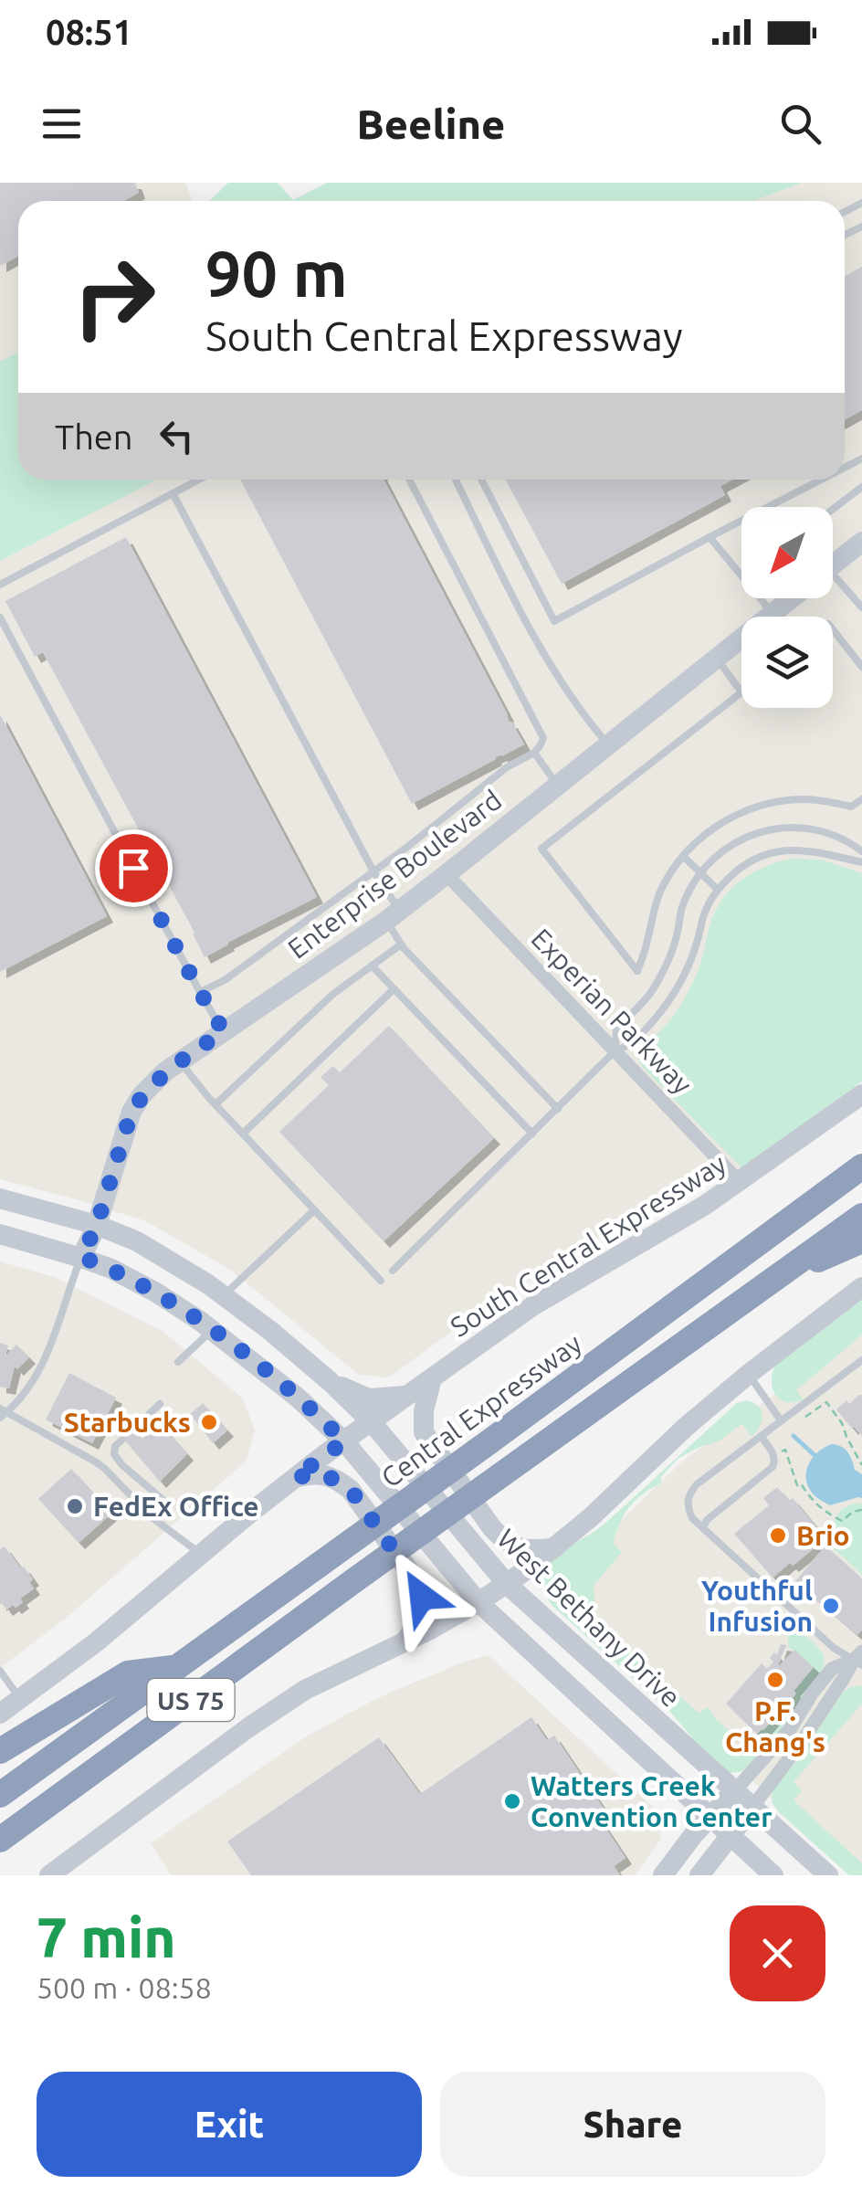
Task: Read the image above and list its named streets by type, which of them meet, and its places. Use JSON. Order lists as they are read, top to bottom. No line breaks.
{"streets":{"highway":["Central Expressway","US 75"],"main road":["Enterprise Boulevard","South Central Expressway","West Bethany Drive"],"street":["Experian Parkway"]},"crossings":[["Enterprise Boulevard","Experian Parkway"],["Enterprise Boulevard","West Bethany Drive"],["Experian Parkway","South Central Expressway"],["South Central Expressway","West Bethany Drive"]],"places":["Starbucks","FedEx Office","Brio","Youthful Infusion","P.F. Chang's","Watters Creek Convention Center"],"north":"bottom left","page":{"status":"08:51","header":"Beeline","turn":["90 m","South Central Expressway"],"then":"Then","heading":["7 min","500 m · 08:58"],"buttons":["Exit","Share"]}}
